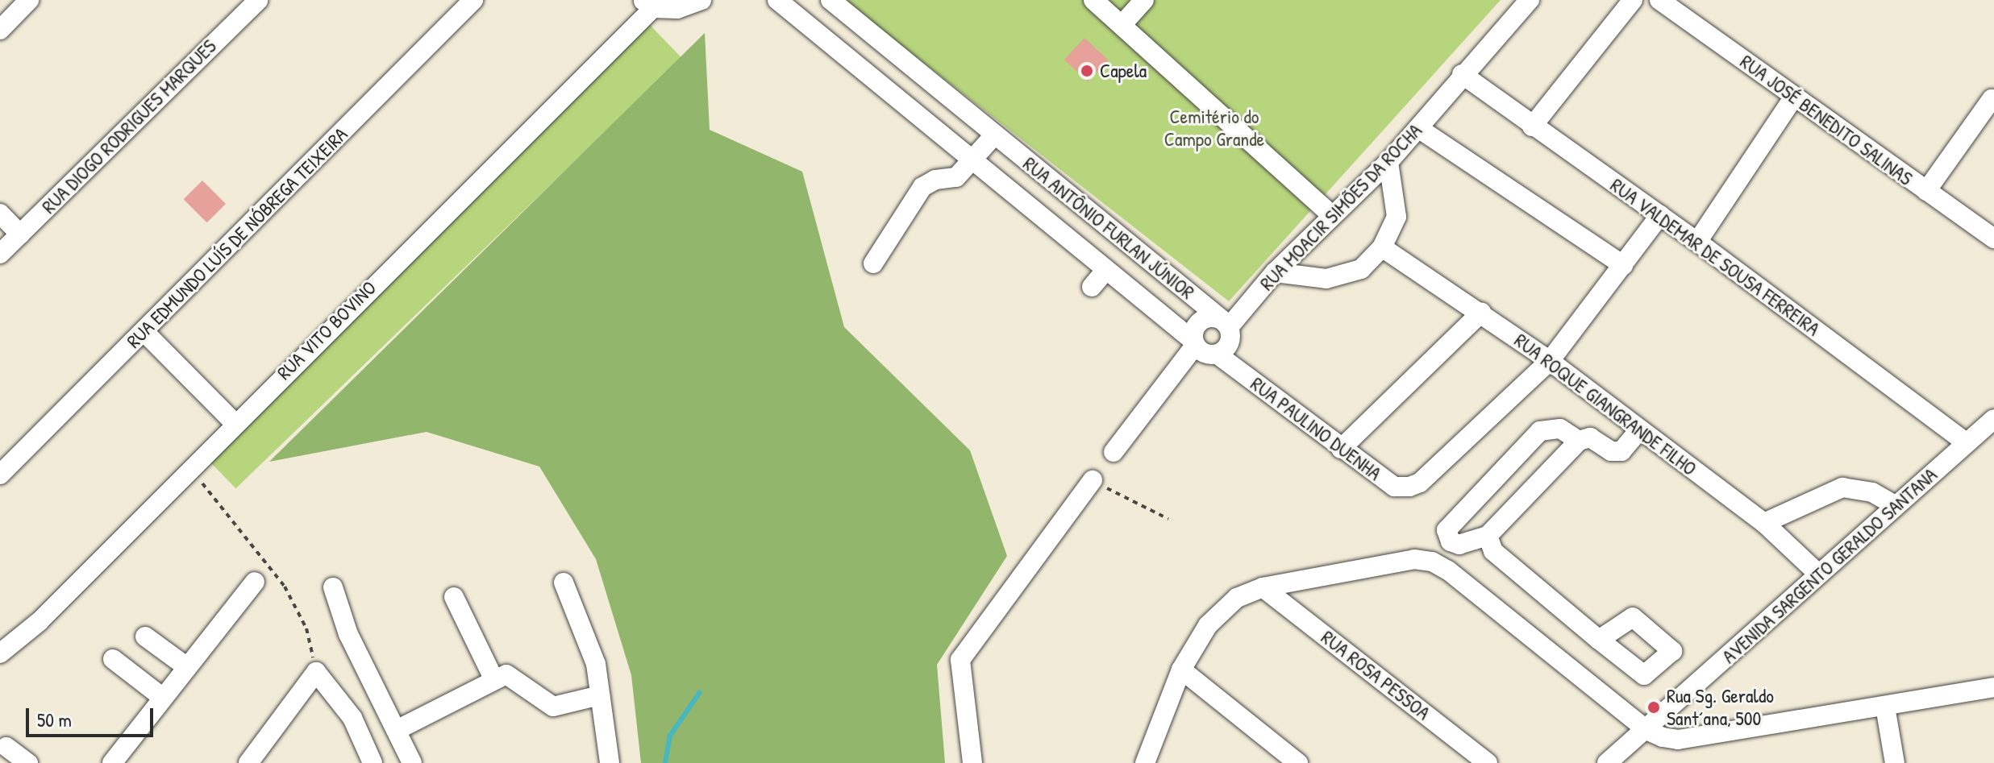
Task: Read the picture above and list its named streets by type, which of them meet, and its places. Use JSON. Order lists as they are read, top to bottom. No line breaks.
{"streets":{"street":["RUA JOSÉ BENEDITO SALINAS","RUA DIOGO RODRIGUES MARQUES","RUA MOACIR SIMÕES DA ROCHA","RUA ANTÔNIO FURLAN JÚNIOR","RUA EDMUNDO LUÍS DE NÓBREGA TEIXEIRA","RUA VALDEMAR DE SOUSA FERREIRA","RUA VITO BOVINO","RUA ROQUE GIANGRANDE FILHO","RUA PAULINO DUENHA","AVENIDA SARGENTO GERALDO SANTANA","RUA ROSA PESSOA"]},"crossings":[["RUA MOACIR SIMÕES DA ROCHA","RUA ANTÔNIO FURLAN JÚNIOR"],["RUA MOACIR SIMÕES DA ROCHA","RUA VALDEMAR DE SOUSA FERREIRA"],["RUA MOACIR SIMÕES DA ROCHA","RUA PAULINO DUENHA"],["RUA ANTÔNIO FURLAN JÚNIOR","RUA PAULINO DUENHA"],["RUA VALDEMAR DE SOUSA FERREIRA","AVENIDA SARGENTO GERALDO SANTANA"],["RUA ROQUE GIANGRANDE FILHO","RUA PAULINO DUENHA"],["RUA ROQUE GIANGRANDE FILHO","AVENIDA SARGENTO GERALDO SANTANA"]],"parks":["Cemitério do Campo Grande"],"places":["Capela","Rua Sg. Geraldo Sant´ana, 500"],"scale_bar":"50 m"}
